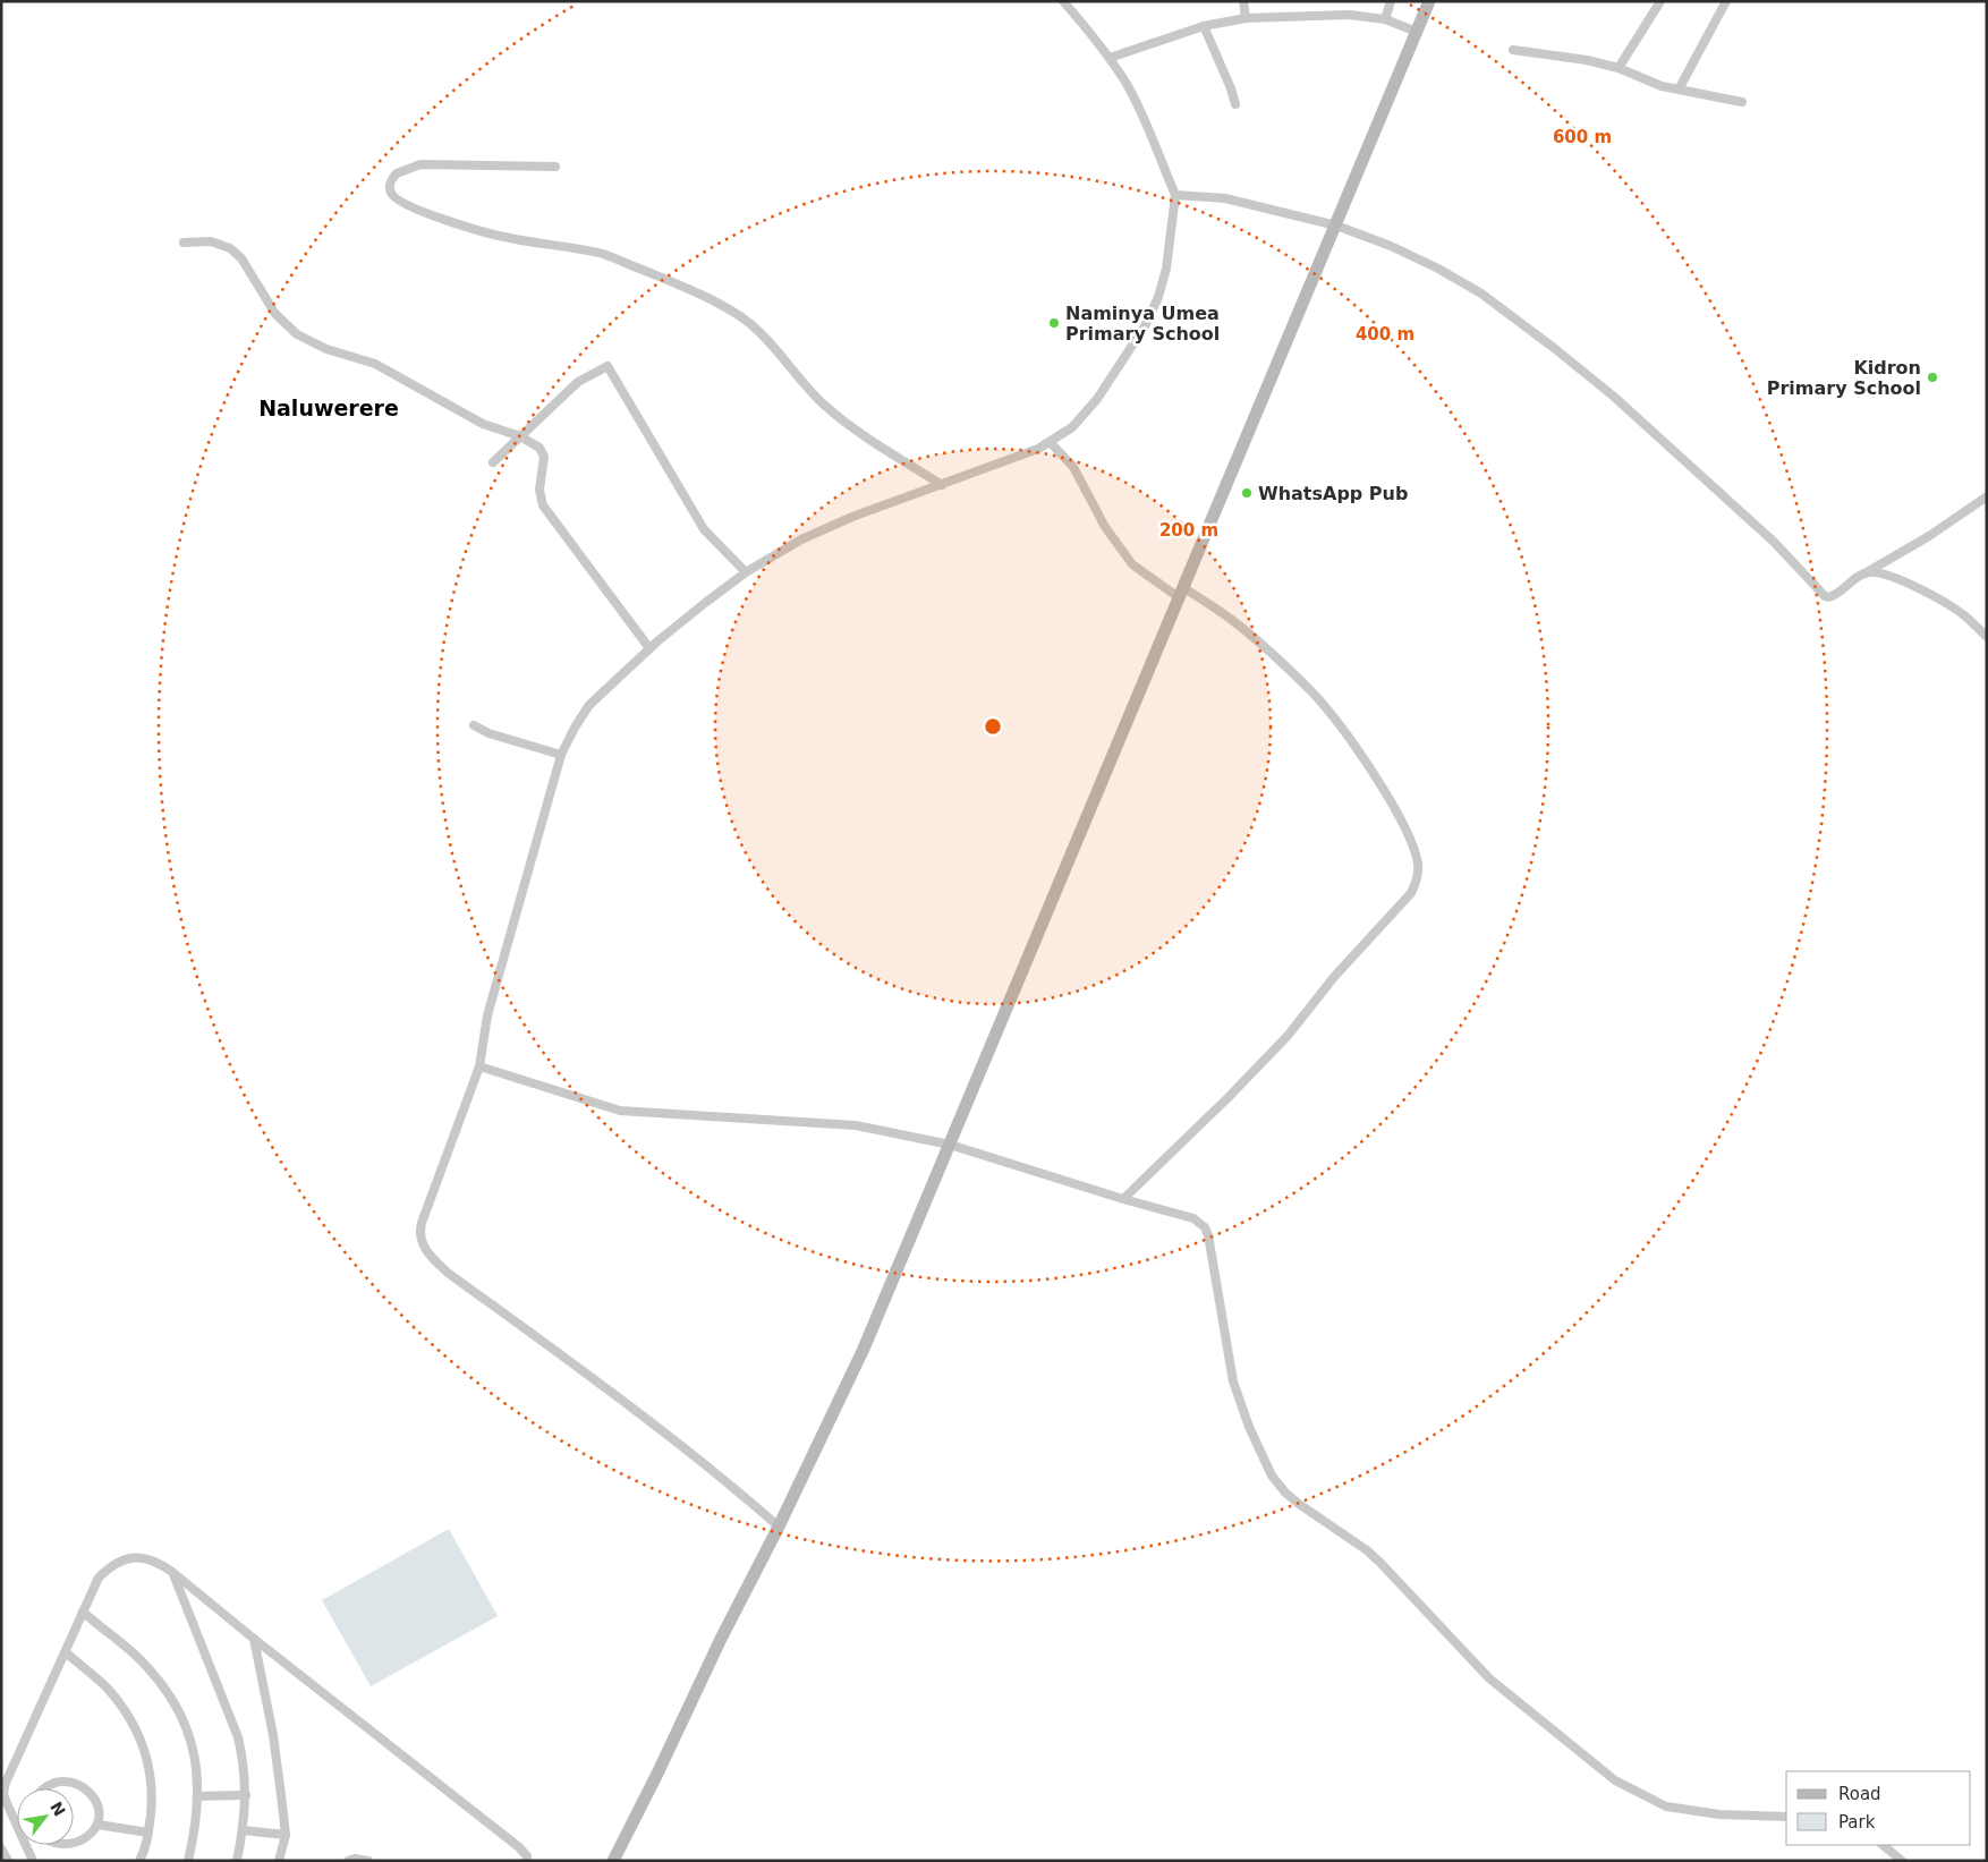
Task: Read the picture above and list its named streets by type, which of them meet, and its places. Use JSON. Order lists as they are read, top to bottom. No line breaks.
{"districts":["Naluwerere"],"places":["Naminya Umea Primary School","Kidron Primary School","WhatsApp Pub"],"legend":["Road","Park"],"north":"top right","rings":["600 m","400 m","200 m"]}
